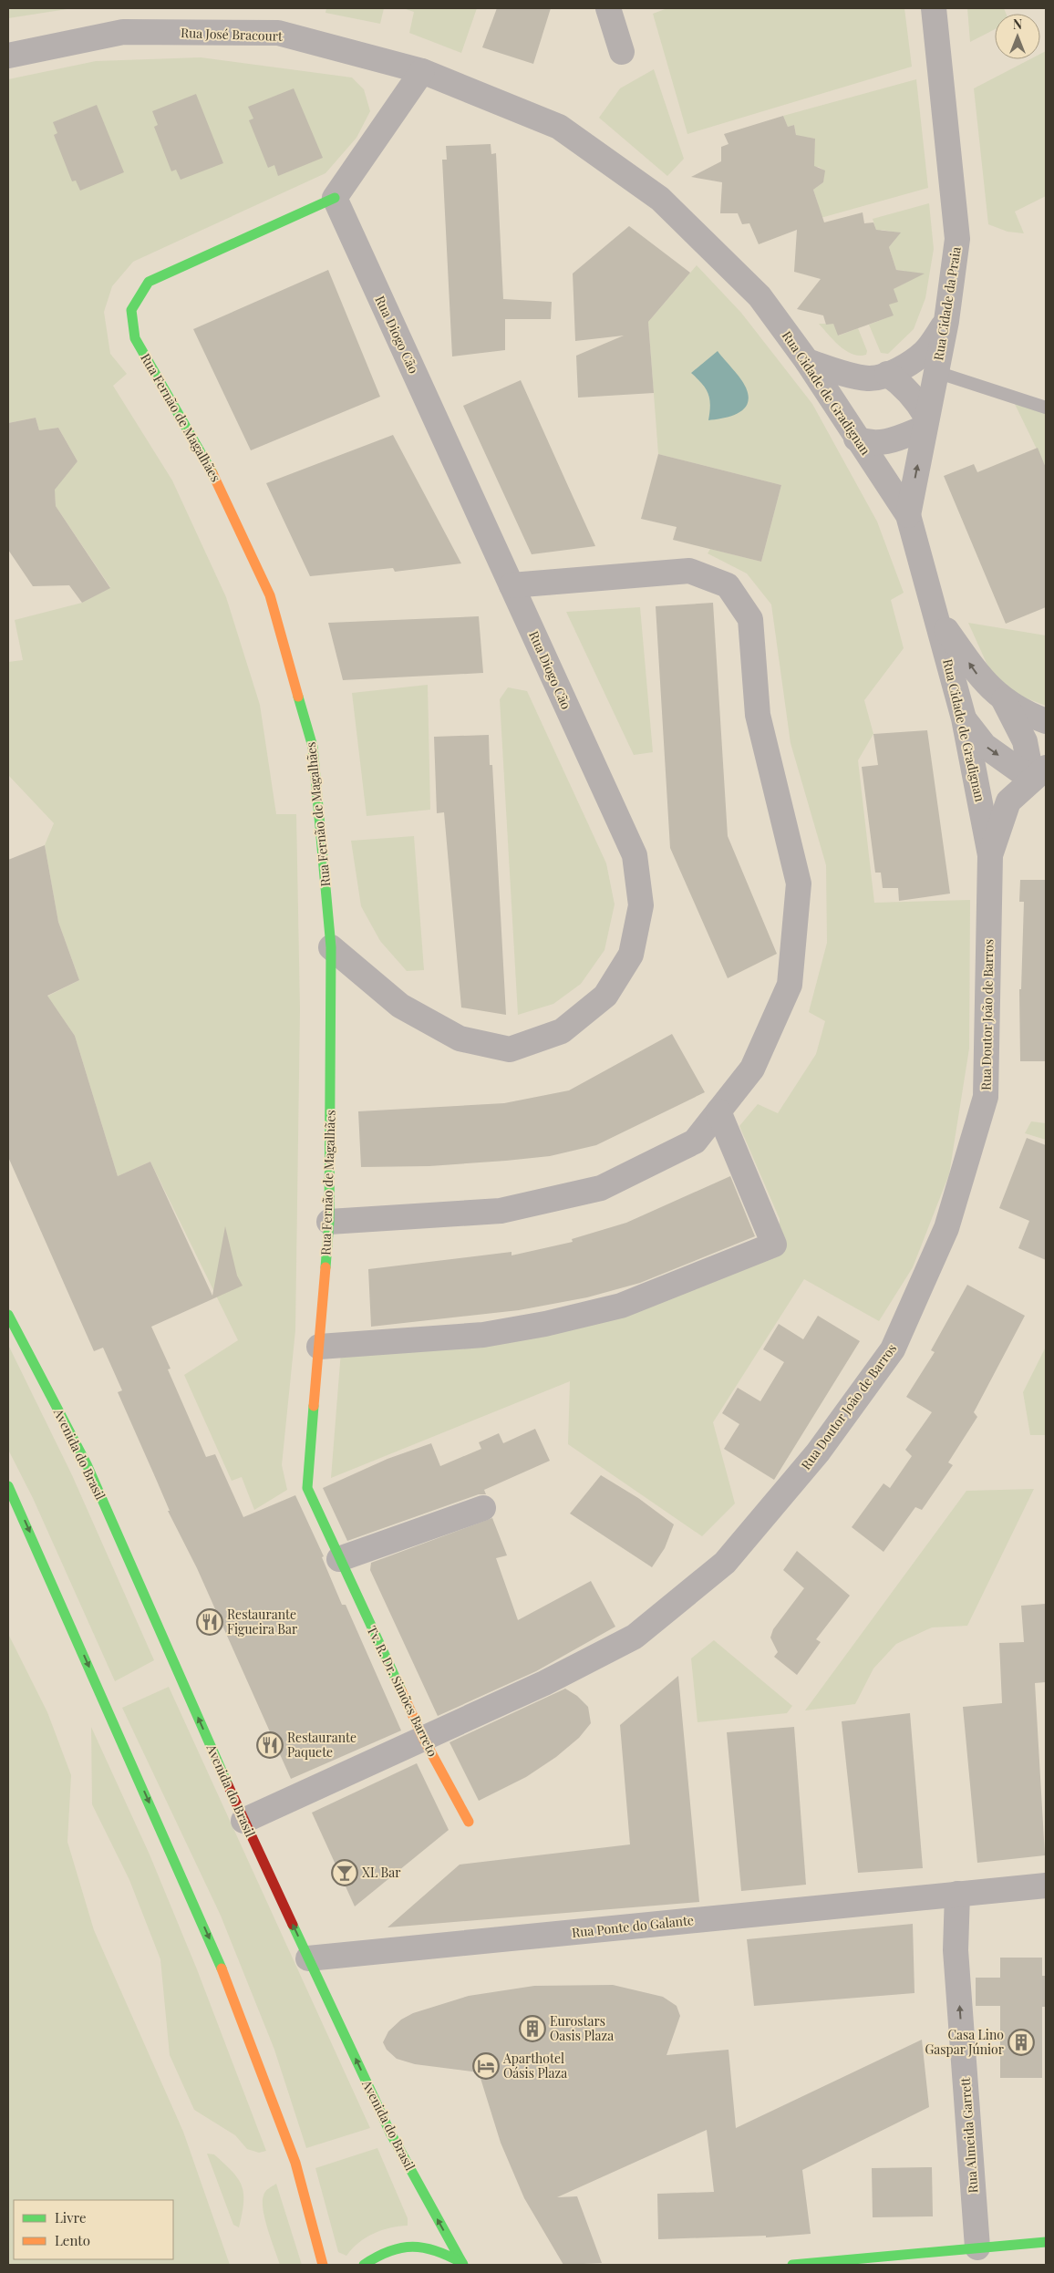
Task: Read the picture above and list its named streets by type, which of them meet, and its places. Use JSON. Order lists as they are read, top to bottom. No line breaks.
{"streets":{"street":["Rua José Bracourt","Rua Cidade da Praia","Rua Diogo Cão","Rua Cidade de Gradignan","Rua Fernão de Magalhães","Rua Doutor João de Barros","Avenida do Brasil","Tv. R. Dr. Simões Barreto","Rua Ponte do Galante","Rua Almeida Garrett"]},"crossings":[["Rua José Bracourt","Rua Cidade de Gradignan"],["Rua Cidade da Praia","Rua Cidade de Gradignan"],["Rua Diogo Cão","Rua Fernão de Magalhães"],["Rua Cidade de Gradignan","Rua Doutor João de Barros"],["Rua Fernão de Magalhães","Tv. R. Dr. Simões Barreto"],["Rua Doutor João de Barros","Avenida do Brasil"],["Rua Doutor João de Barros","Tv. R. Dr. Simões Barreto"],["Avenida do Brasil","Rua Ponte do Galante"],["Rua Ponte do Galante","Rua Almeida Garrett"]],"one_way":["Rua Almeida Garrett"],"places":{"restaurant":["Restaurante Figueira Bar","Restaurante Paquete"],"bar":["XL Bar"],"building":["Eurostars Oasis Plaza","Casa Lino Gaspar Júnior"],"hotel":["Aparthotel Oásis Plaza"]},"legend":["Livre","Lento"],"north":"top"}
